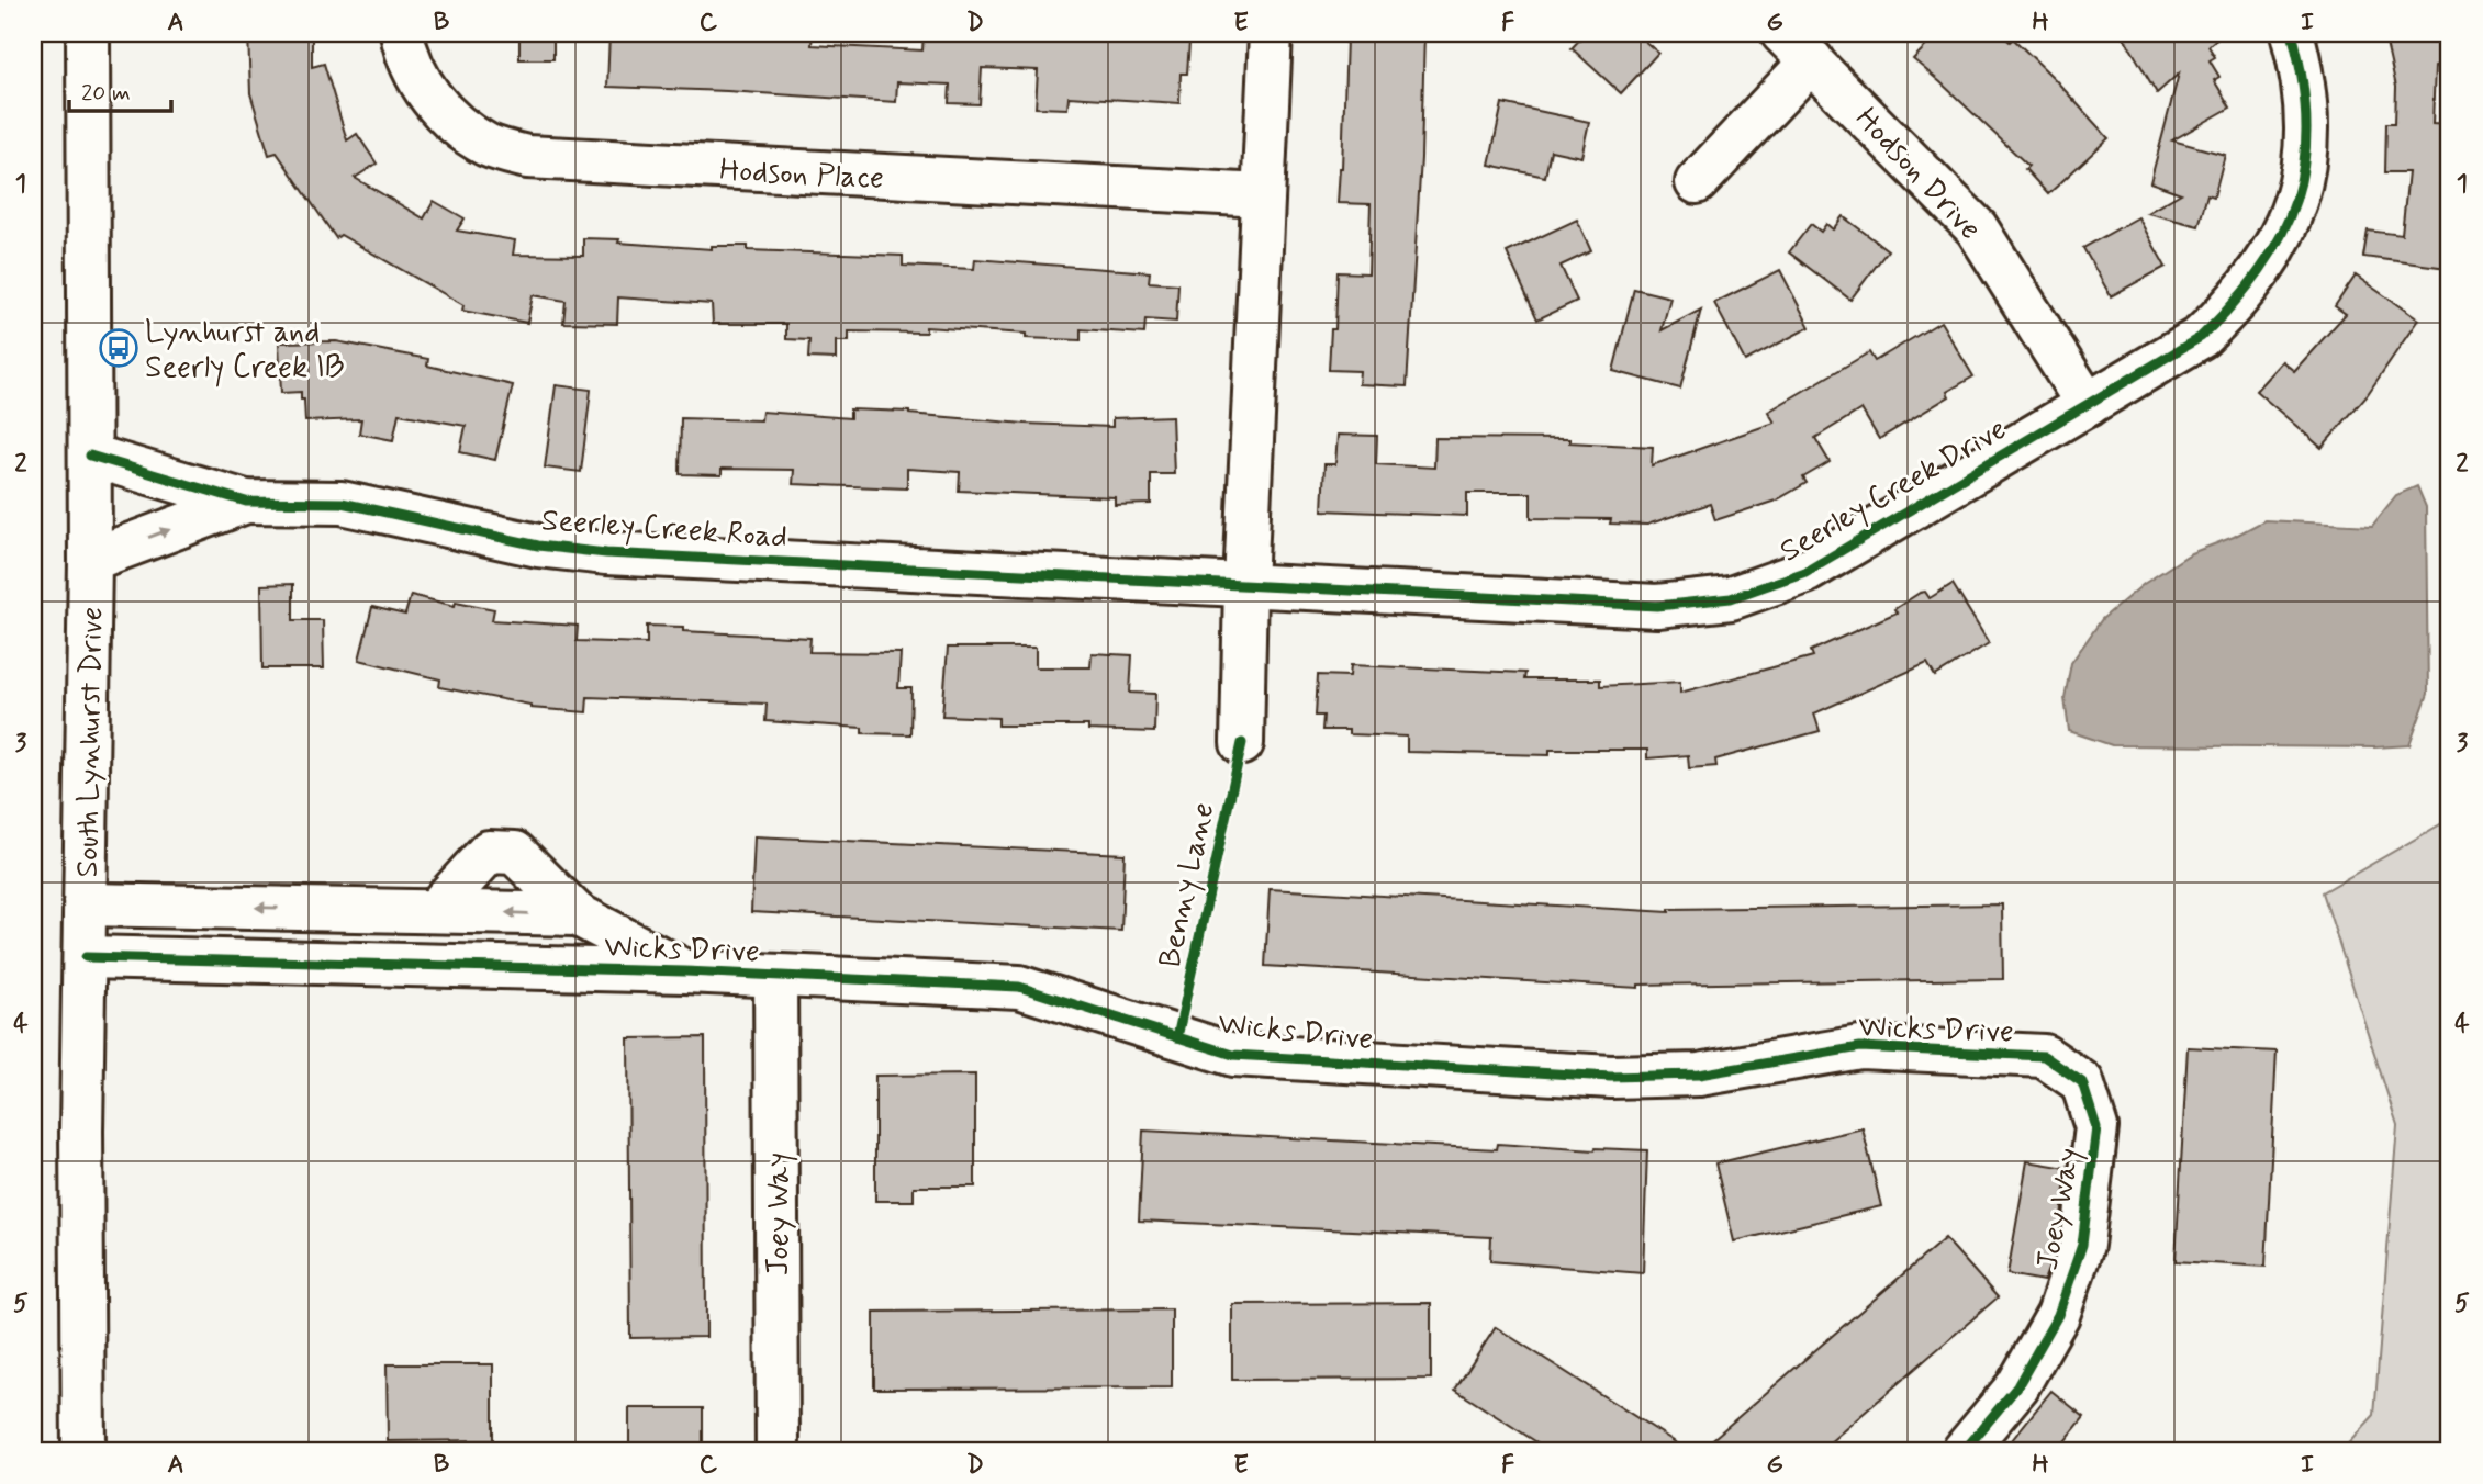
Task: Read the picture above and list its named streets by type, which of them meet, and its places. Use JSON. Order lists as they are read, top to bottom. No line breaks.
{"streets":{"street":["Hodson Place","Hodson Drive","Seerley Creek Drive","Seerley Creek Road","South Lynhurst Drive","Wicks Drive","Joey Way"],"cycle path":["Benny Lane"]},"crossings":[["Hodson Drive","Seerley Creek Drive"],["Seerley Creek Drive","Seerley Creek Road"],["Seerley Creek Road","South Lynhurst Drive"],["South Lynhurst Drive","Wicks Drive"],["Wicks Drive","Joey Way"]],"places":{"bus stop":["Lynhurst and Seerly Creek IB"]},"scale_bar":"20 m","grid":{"columns":["A","B","C","D","E","F","G","H","I"],"rows":["1","2","3","4","5"]}}
